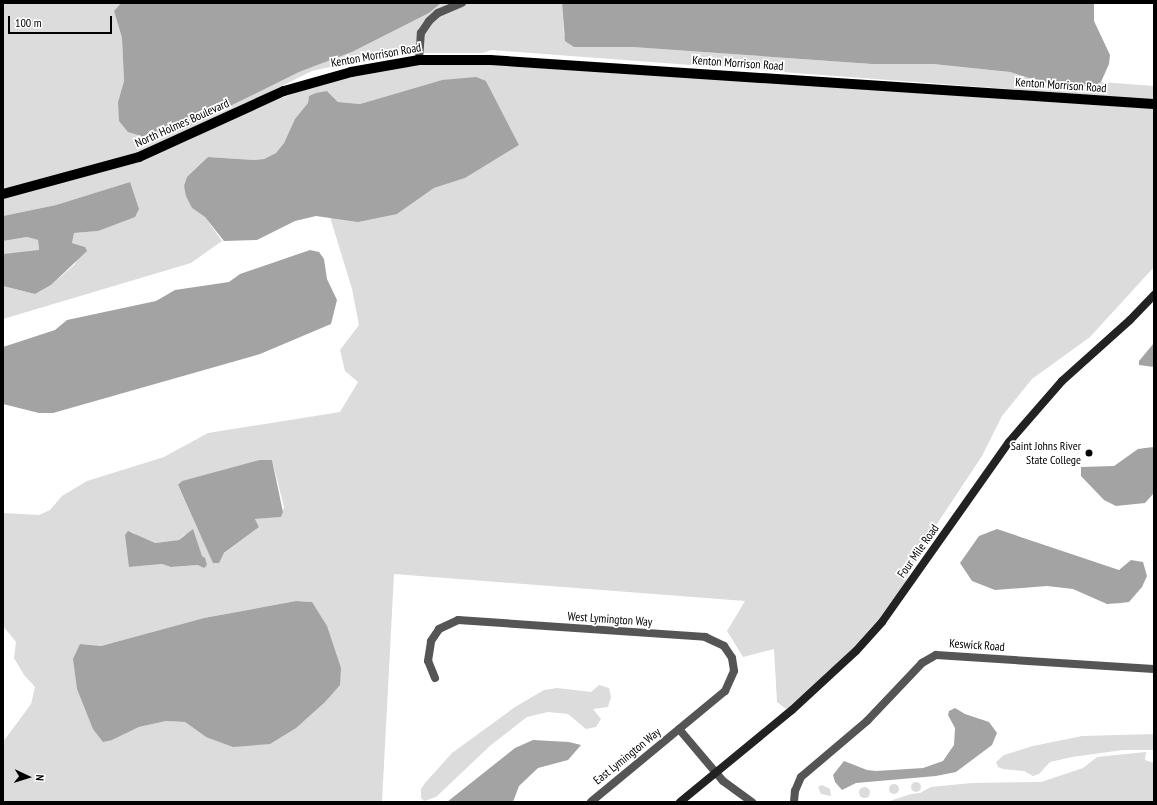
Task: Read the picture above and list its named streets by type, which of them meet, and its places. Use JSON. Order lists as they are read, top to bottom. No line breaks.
{"streets":{"main road":["Kenton Morrison Road","North Holmes Boulevard","Four Mile Road"],"street":["West Lymington Way","Keswick Road","East Lymington Way"]},"crossings":[["Kenton Morrison Road","North Holmes Boulevard"],["West Lymington Way","East Lymington Way"]],"places":["Saint Johns River State College"],"scale_bar":"100 m","north":"right"}
